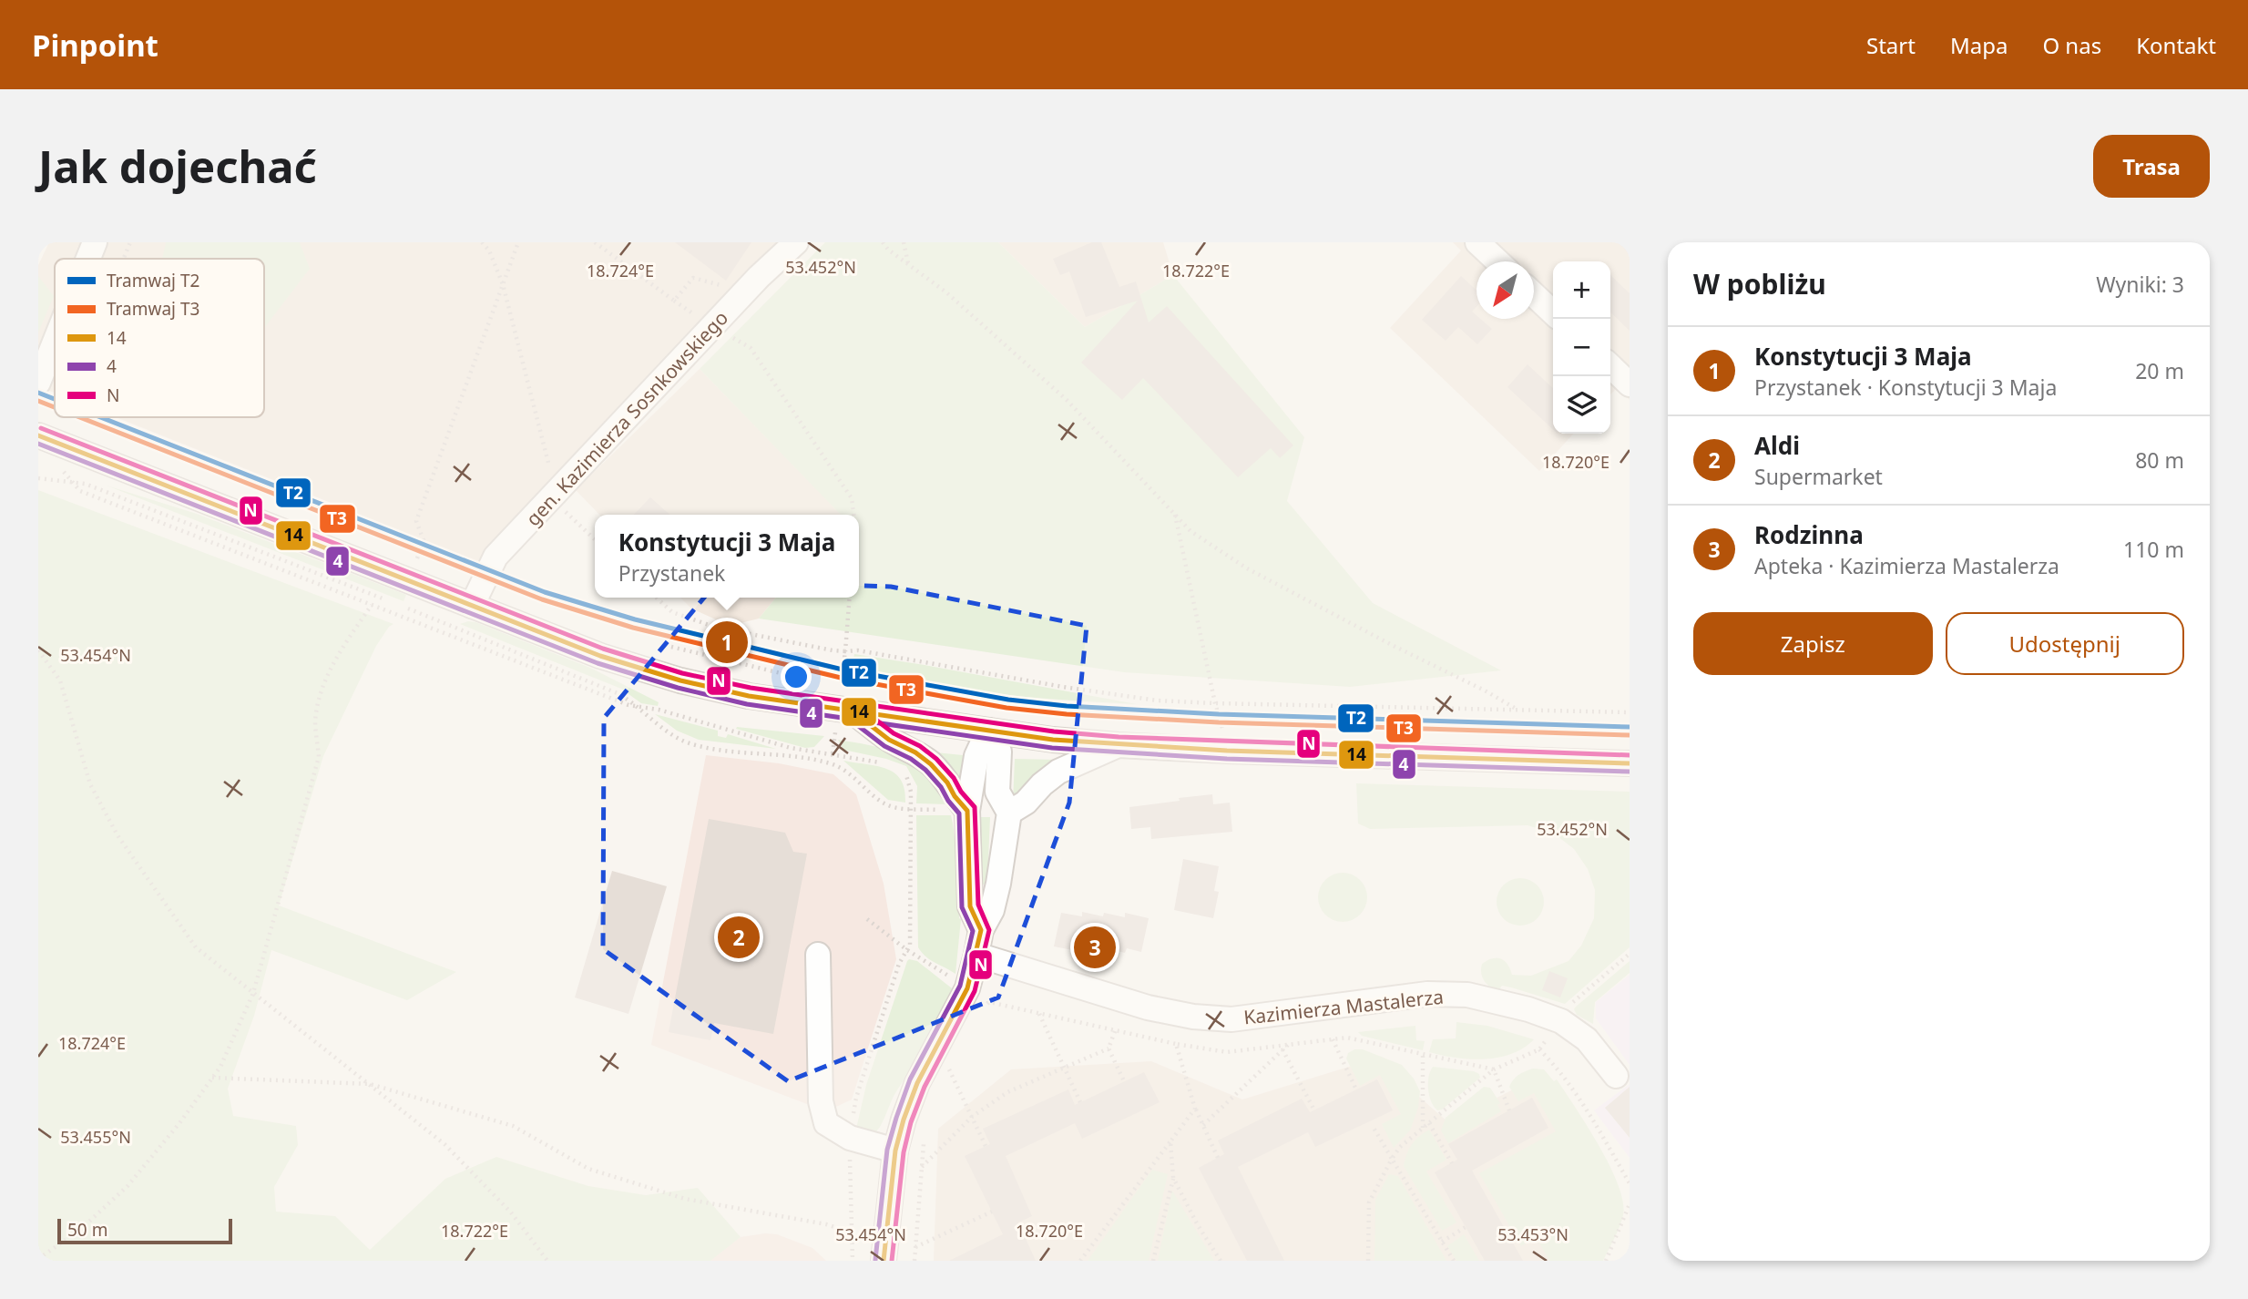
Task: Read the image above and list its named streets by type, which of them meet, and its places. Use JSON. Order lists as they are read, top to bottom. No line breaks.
{"streets":{"street":["gen. Kazimierza Sosnkowskiego","Kazimierza Mastalerza"]},"lines":["tram line T2","tram line T3","transit line N","transit line 14","transit line 4"],"legend":["Tramwaj T2","Tramwaj T3","14","4","N"],"scale_bar":"50 m","north":"bottom left","page":{"header":"Pinpoint","nav":["Start","Mapa","O nas","Kontakt"],"buttons":["Trasa",["Zapisz","Udostępnij"]],"title":"Jak dojechać","heading":["W pobliżu","Wyniki: 3"],"map_buttons":["+","−"],"list":[{"mark":"1","name":"Konstytucji 3 Maja","note":"Przystanek · Konstytucji 3 Maja","value":"20 m"},{"mark":"2","name":"Aldi","note":"Supermarket","value":"80 m"},{"mark":"3","name":"Rodzinna","note":"Apteka · Kazimierza Mastalerza","value":"110 m"}],"popup":["Konstytucji 3 Maja","Przystanek"],"pins":["1","2","3"],"scale":"50 m"},"coordinates":["53.452°N","18.724°E","18.722°E","18.720°E","53.454°N","53.455°N","53.453°N"]}
